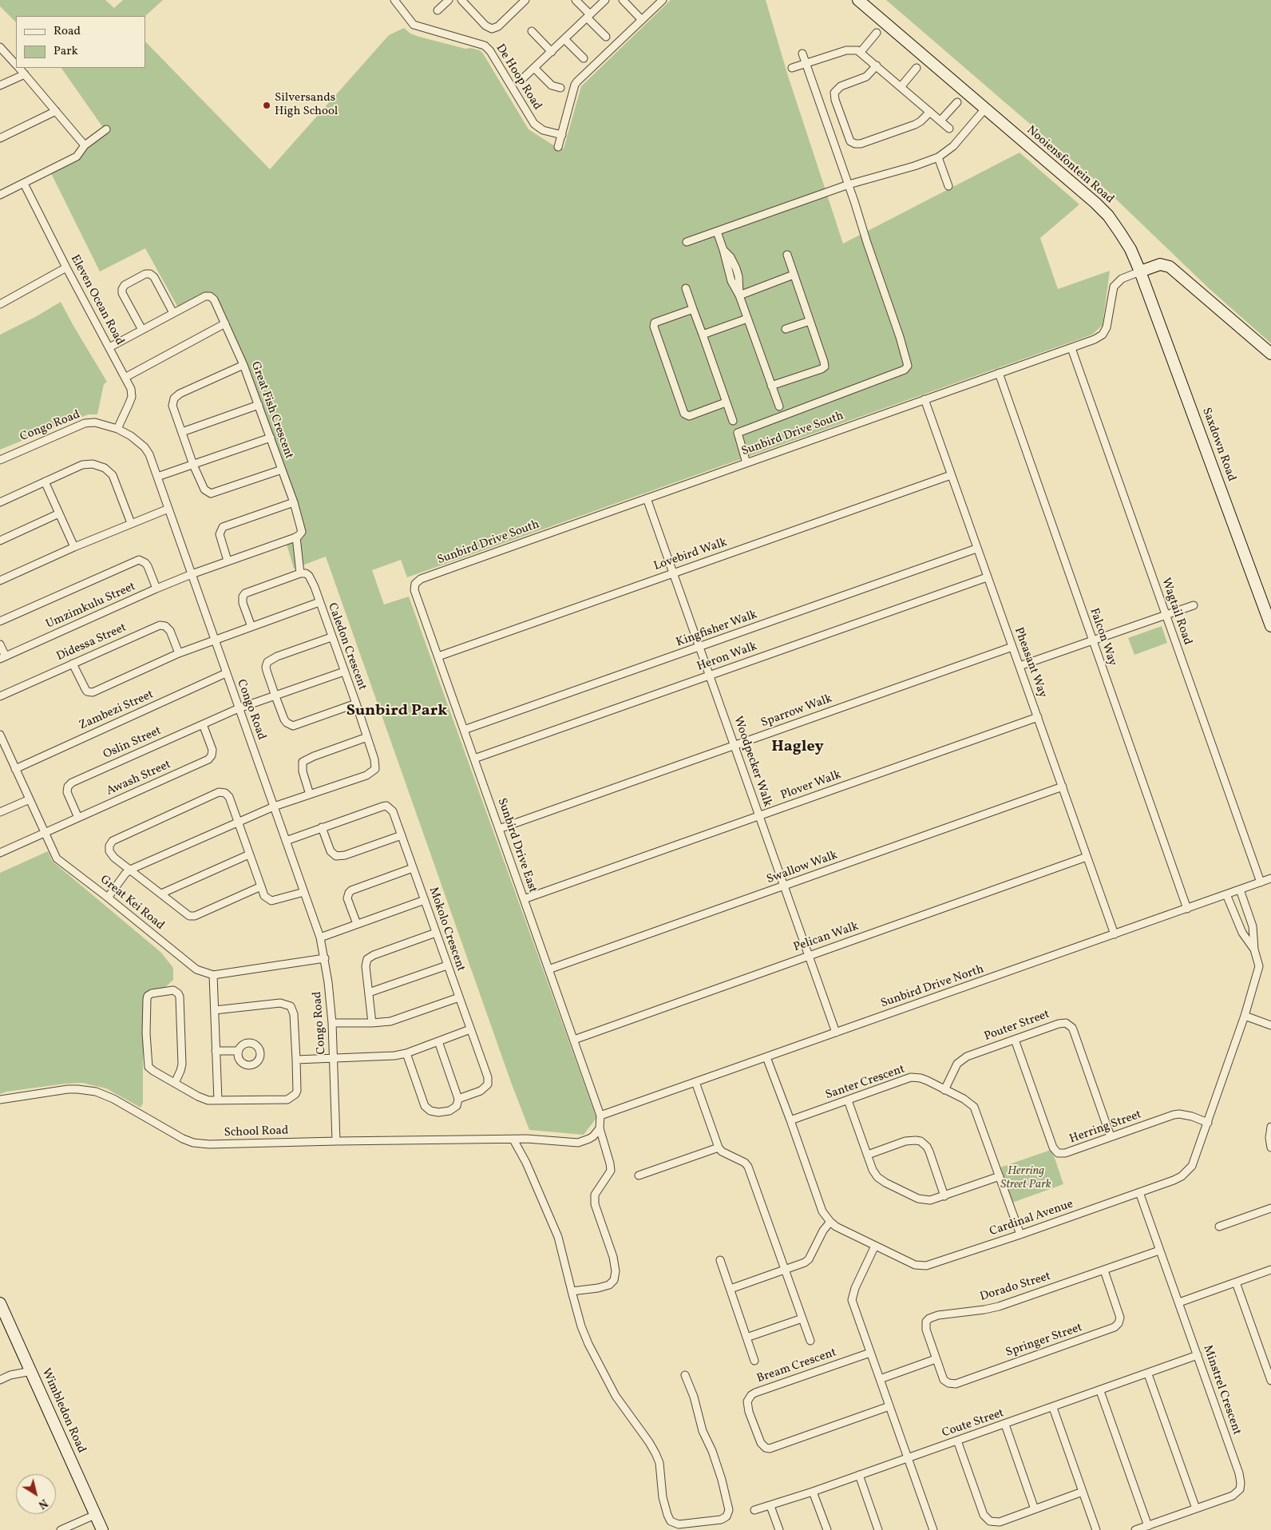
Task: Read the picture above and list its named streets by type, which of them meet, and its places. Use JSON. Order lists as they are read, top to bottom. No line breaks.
{"streets":{"street":["De Hoop Road","Nooiensfontein Road","Eleven Ocean Road","Great Fish Crescent","Congo Road","Sunbird Drive South","Saxdown Road","Lovebird Walk","Umzimkulu Street","Wagtail Road","Kingfisher Walk","Falcon Way","Didessa Street","Caledon Crescent","Heron Walk","Pheasant Way","Zambezi Street","Sparrow Walk","Oslin Street","Woodpecker Walk","Awash Street","Plover Walk","Sunbird Drive East","Swallow Walk","Great Kei Road","Mokolo Crescent","Pelican Walk","Sunbird Drive North","Pouter Street","Santer Crescent","Herring Street","School Road","Cardinal Avenue","Dorado Street","Springer Street","Bream Crescent","Minstrel Crescent","Wimbledon Road","Coute Street"]},"crossings":[["Nooiensfontein Road","Sunbird Drive South"],["Nooiensfontein Road","Saxdown Road"],["Eleven Ocean Road","Great Fish Crescent"],["Eleven Ocean Road","Congo Road"],["Congo Road","Umzimkulu Street"],["Congo Road","Caledon Crescent"],["Congo Road","Zambezi Street"],["Congo Road","Oslin Street"],["Congo Road","Great Kei Road"],["Congo Road","Mokolo Crescent"],["Congo Road","School Road"],["Sunbird Drive South","Saxdown Road"],["Sunbird Drive South","Wagtail Road"],["Sunbird Drive South","Falcon Way"],["Sunbird Drive South","Pheasant Way"],["Sunbird Drive South","Woodpecker Walk"],["Sunbird Drive South","Sunbird Drive East"],["Lovebird Walk","Pheasant Way"],["Lovebird Walk","Woodpecker Walk"],["Lovebird Walk","Sunbird Drive East"],["Wagtail Road","Sunbird Drive North"],["Kingfisher Walk","Pheasant Way"],["Kingfisher Walk","Woodpecker Walk"],["Kingfisher Walk","Sunbird Drive East"],["Falcon Way","Sunbird Drive North"],["Didessa Street","Caledon Crescent"],["Caledon Crescent","Oslin Street"],["Heron Walk","Pheasant Way"],["Heron Walk","Woodpecker Walk"],["Heron Walk","Sunbird Drive East"],["Pheasant Way","Sparrow Walk"],["Pheasant Way","Plover Walk"],["Pheasant Way","Swallow Walk"],["Pheasant Way","Pelican Walk"],["Pheasant Way","Sunbird Drive North"],["Zambezi Street","Great Kei Road"],["Sparrow Walk","Woodpecker Walk"],["Sparrow Walk","Sunbird Drive East"],["Oslin Street","Awash Street"],["Woodpecker Walk","Plover Walk"],["Woodpecker Walk","Swallow Walk"],["Woodpecker Walk","Pelican Walk"],["Woodpecker Walk","Sunbird Drive North"],["Awash Street","Great Kei Road"],["Plover Walk","Sunbird Drive East"],["Sunbird Drive East","Swallow Walk"],["Sunbird Drive East","Pelican Walk"],["Sunbird Drive East","Sunbird Drive North"],["Sunbird Drive North","Cardinal Avenue"],["Pouter Street","Santer Crescent"],["Pouter Street","Herring Street"],["Santer Crescent","Cardinal Avenue"],["Herring Street","Cardinal Avenue"],["Cardinal Avenue","Minstrel Crescent"],["Dorado Street","Springer Street"],["Dorado Street","Minstrel Crescent"],["Minstrel Crescent","Coute Street"]],"districts":["Sunbird Park","Hagley"],"parks":["Herring Street Park"],"places":["Silversands High School"],"legend":["Road","Park"],"north":"bottom right"}
